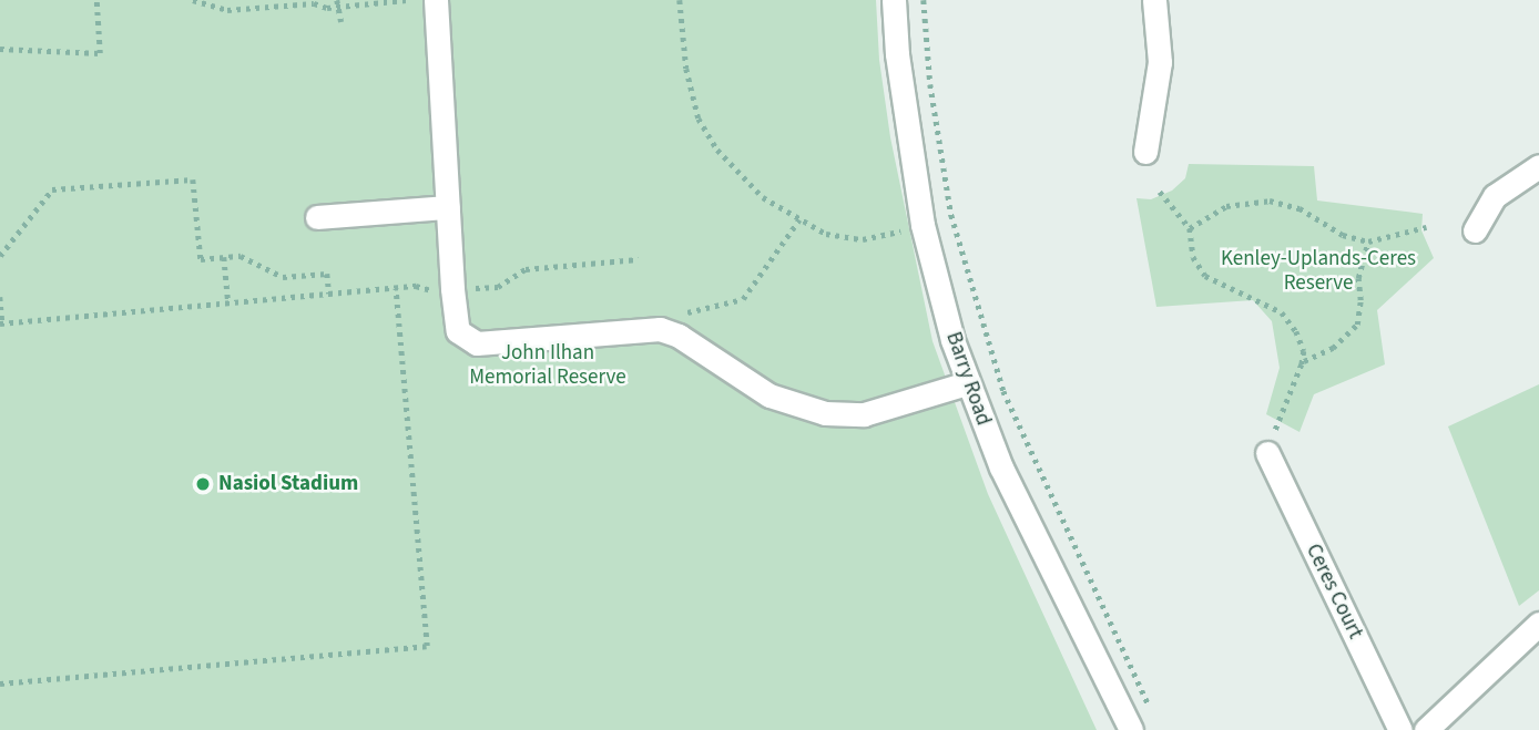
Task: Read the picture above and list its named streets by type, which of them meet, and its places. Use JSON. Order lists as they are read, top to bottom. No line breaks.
{"streets":{"street":["Barry Road","Ceres Court"]},"parks":["Kenley-Uplands-Ceres Reserve","John Ilhan Memorial Reserve"],"places":["Nasiol Stadium"]}
